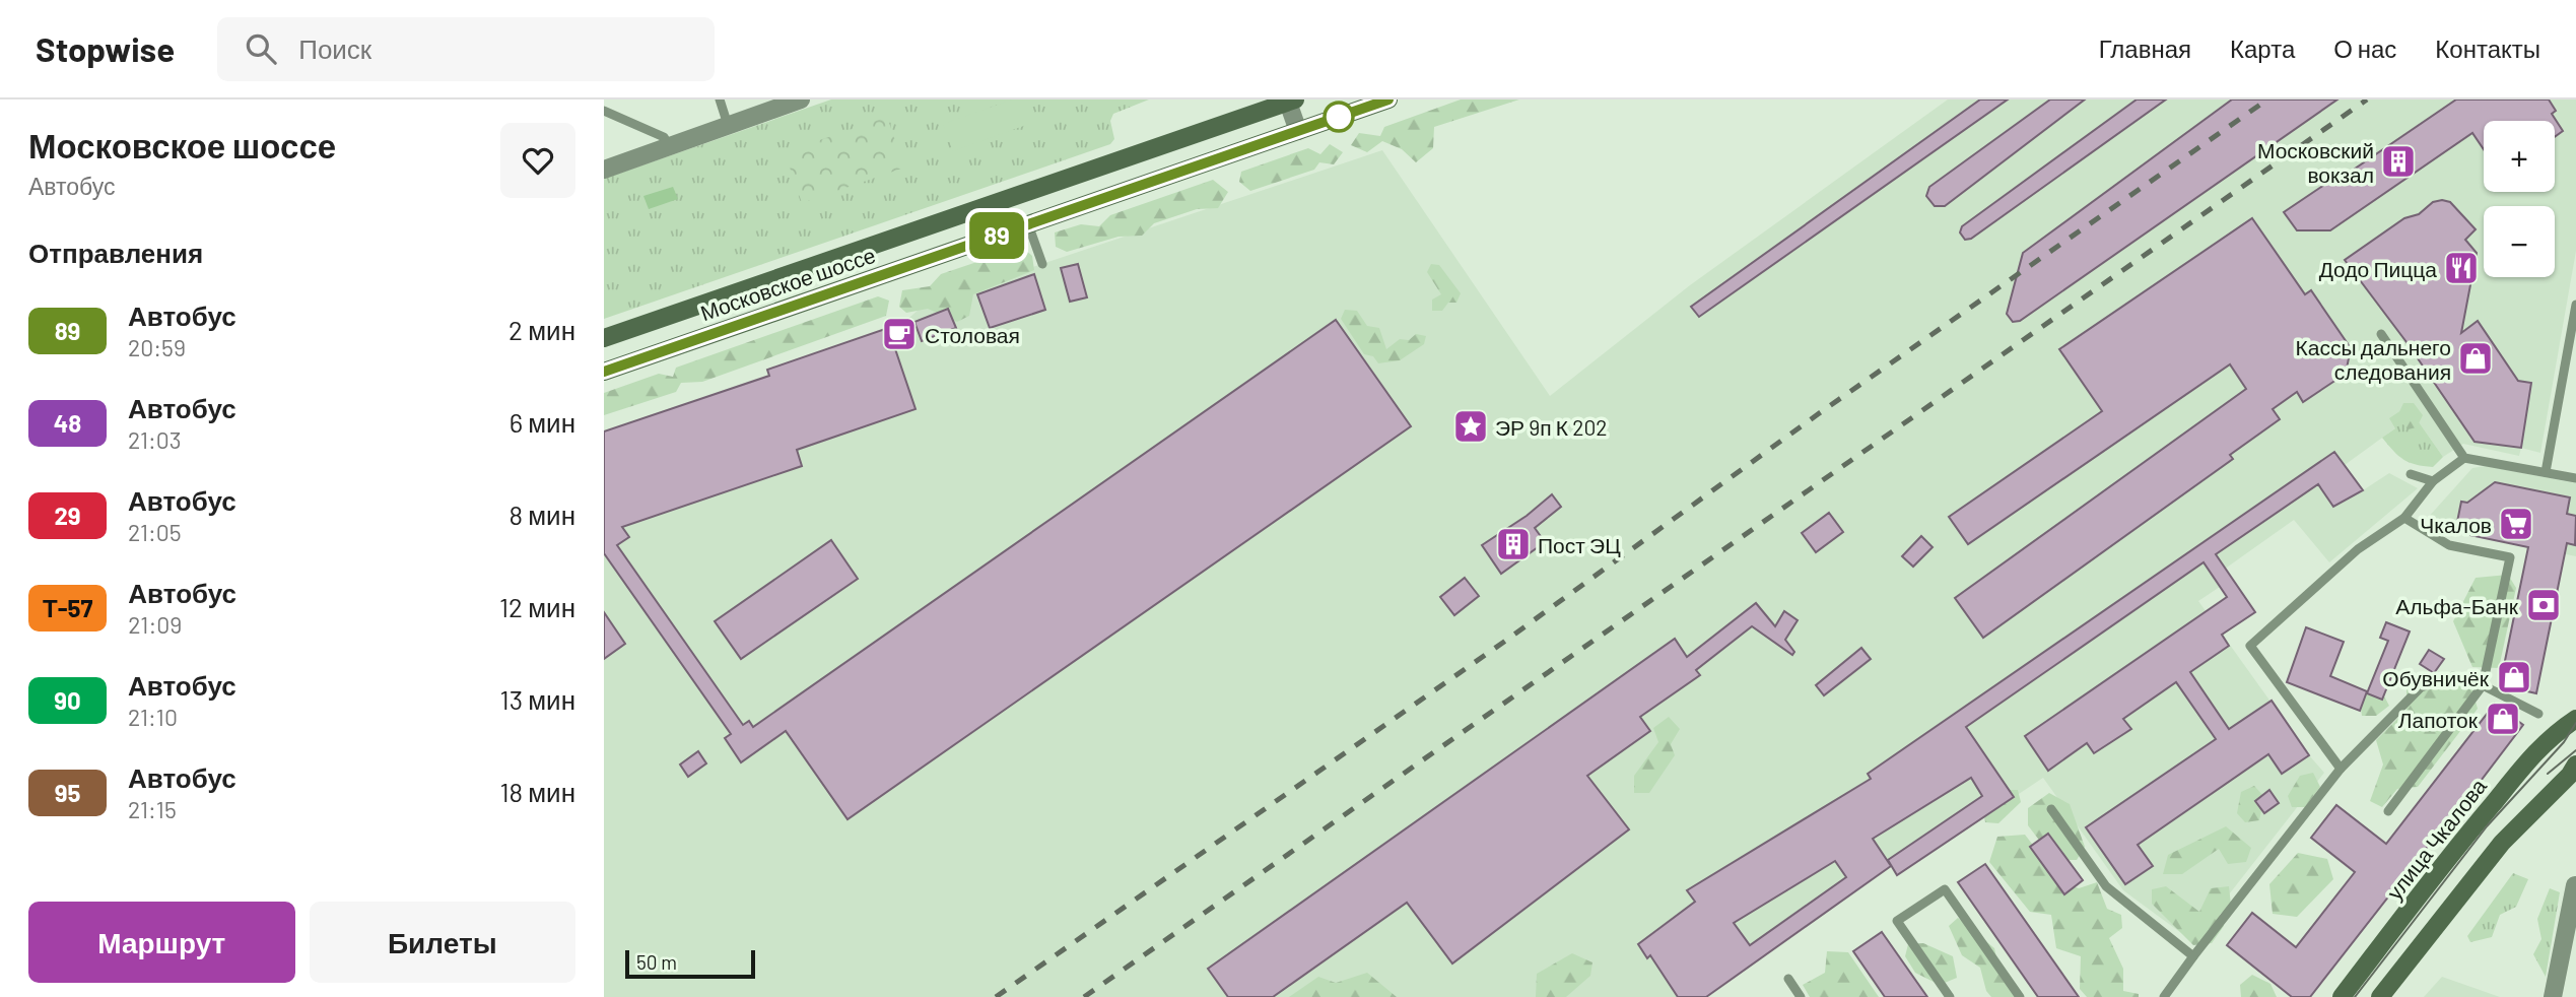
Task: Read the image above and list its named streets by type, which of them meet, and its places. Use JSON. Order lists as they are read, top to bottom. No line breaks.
{"streets":{"main road":["Московское шоссе","улица Чкалова"]},"places":{"building":["Московский вокзал","Пост ЭЦ"],"restaurant":["Додо Пицца"],"cafe":["Столовая"],"shop":["Кассы дальнего следования","Обувничёк","Лапоток"],"place":["ЭР 9п К 202"],"supermarket":["Чкалов"],"bank":["Альфа-Банк"]},"lines":["bus line 89"],"scale_bar":"50 m","page":{"header":"Stopwise","search":"Поиск","nav":["Главная","Карта","О нас","Контакты"],"heading":[["Московское шоссе","Автобус"],"Отправления"],"on_map":"89","map_buttons":["+","−"],"list":[{"mark":"89","name":"Автобус","note":"20:59","value":"2 мин"},{"mark":"48","name":"Автобус","note":"21:03","value":"6 мин"},{"mark":"29","name":"Автобус","note":"21:05","value":"8 мин"},{"mark":"Т-57","name":"Автобус","note":"21:09","value":"12 мин"},{"mark":"90","name":"Автобус","note":"21:10","value":"13 мин"},{"mark":"95","name":"Автобус","note":"21:15","value":"18 мин"}],"buttons":["Маршрут","Билеты"],"scale":"50 m"}}
